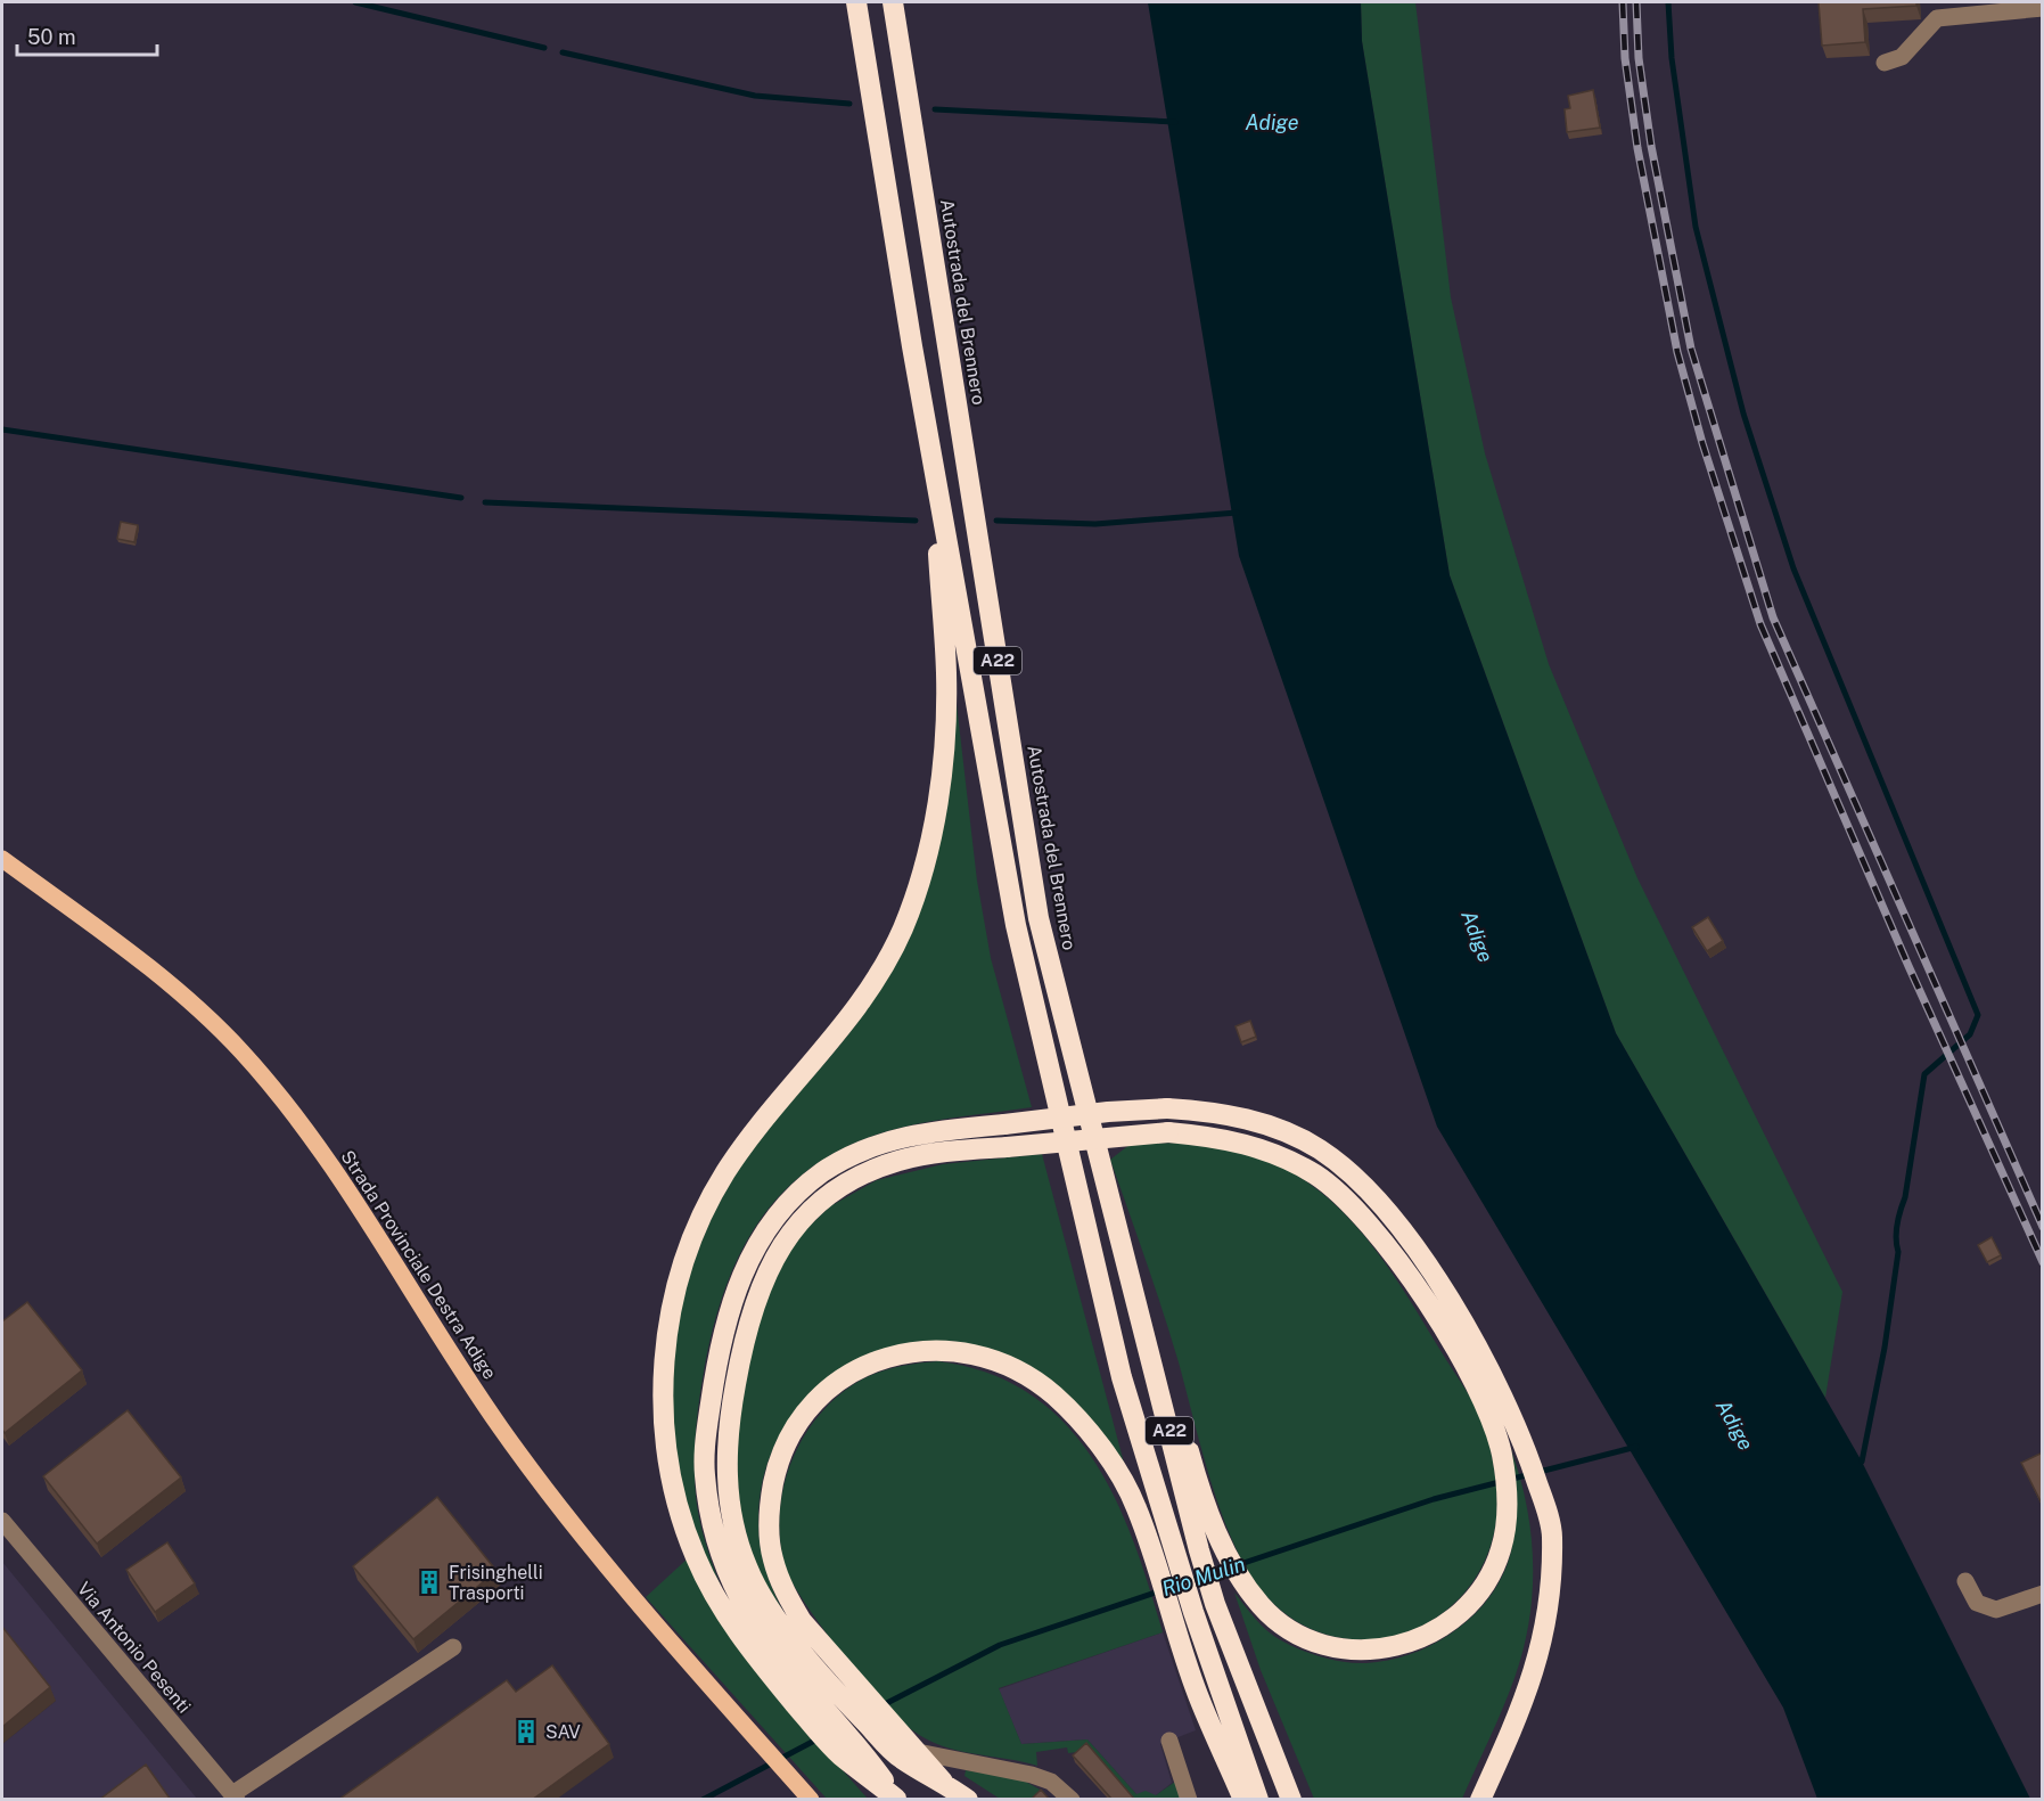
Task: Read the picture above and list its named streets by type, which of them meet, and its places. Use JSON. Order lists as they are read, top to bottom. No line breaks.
{"streets":{"highway":["Autostrada del Brennero","A22"],"main road":["Strada Provinciale Destra Adige"],"street":["Via Antonio Pesenti"]},"water":["Adige","Rio Mulin"],"places":{"building":["Frisinghelli Trasporti","SAV"]},"scale_bar":"50 m"}
